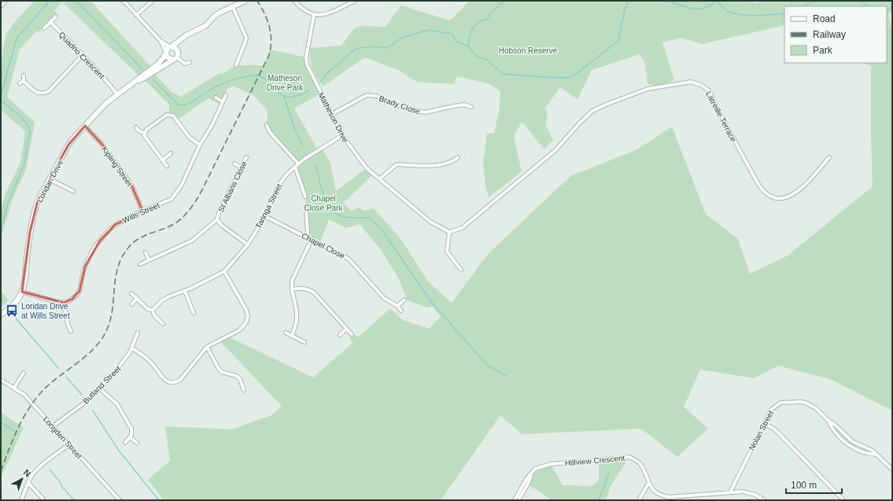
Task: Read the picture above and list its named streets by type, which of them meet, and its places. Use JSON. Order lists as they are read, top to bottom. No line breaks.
{"streets":{"street":["Quadrio Crescent","Brady Close","Latreille Terrace","Matheson Drive","Kipling Street","Loridan Drive","St Albans Close","Taringa Street","Wills Street","Chapel Close","Butland Street","Nolan Street","Longden Street","Hillview Crescent"]},"crossings":[["Quadrio Crescent","Loridan Drive"],["Brady Close","Matheson Drive"],["Latreille Terrace","Matheson Drive"],["Matheson Drive","Taringa Street"],["Kipling Street","Loridan Drive"],["Kipling Street","Wills Street"],["Taringa Street","Chapel Close"],["Butland Street","Longden Street"],["Nolan Street","Hillview Crescent"]],"parks":["Hobson Reserve","Matheson Drive Park","Chapel Close Park"],"places":{"bus stop":["Loridan Drive at Wills Street"]},"legend":["Road","Railway","Park"],"scale_bar":"100 m","north":"top right"}
